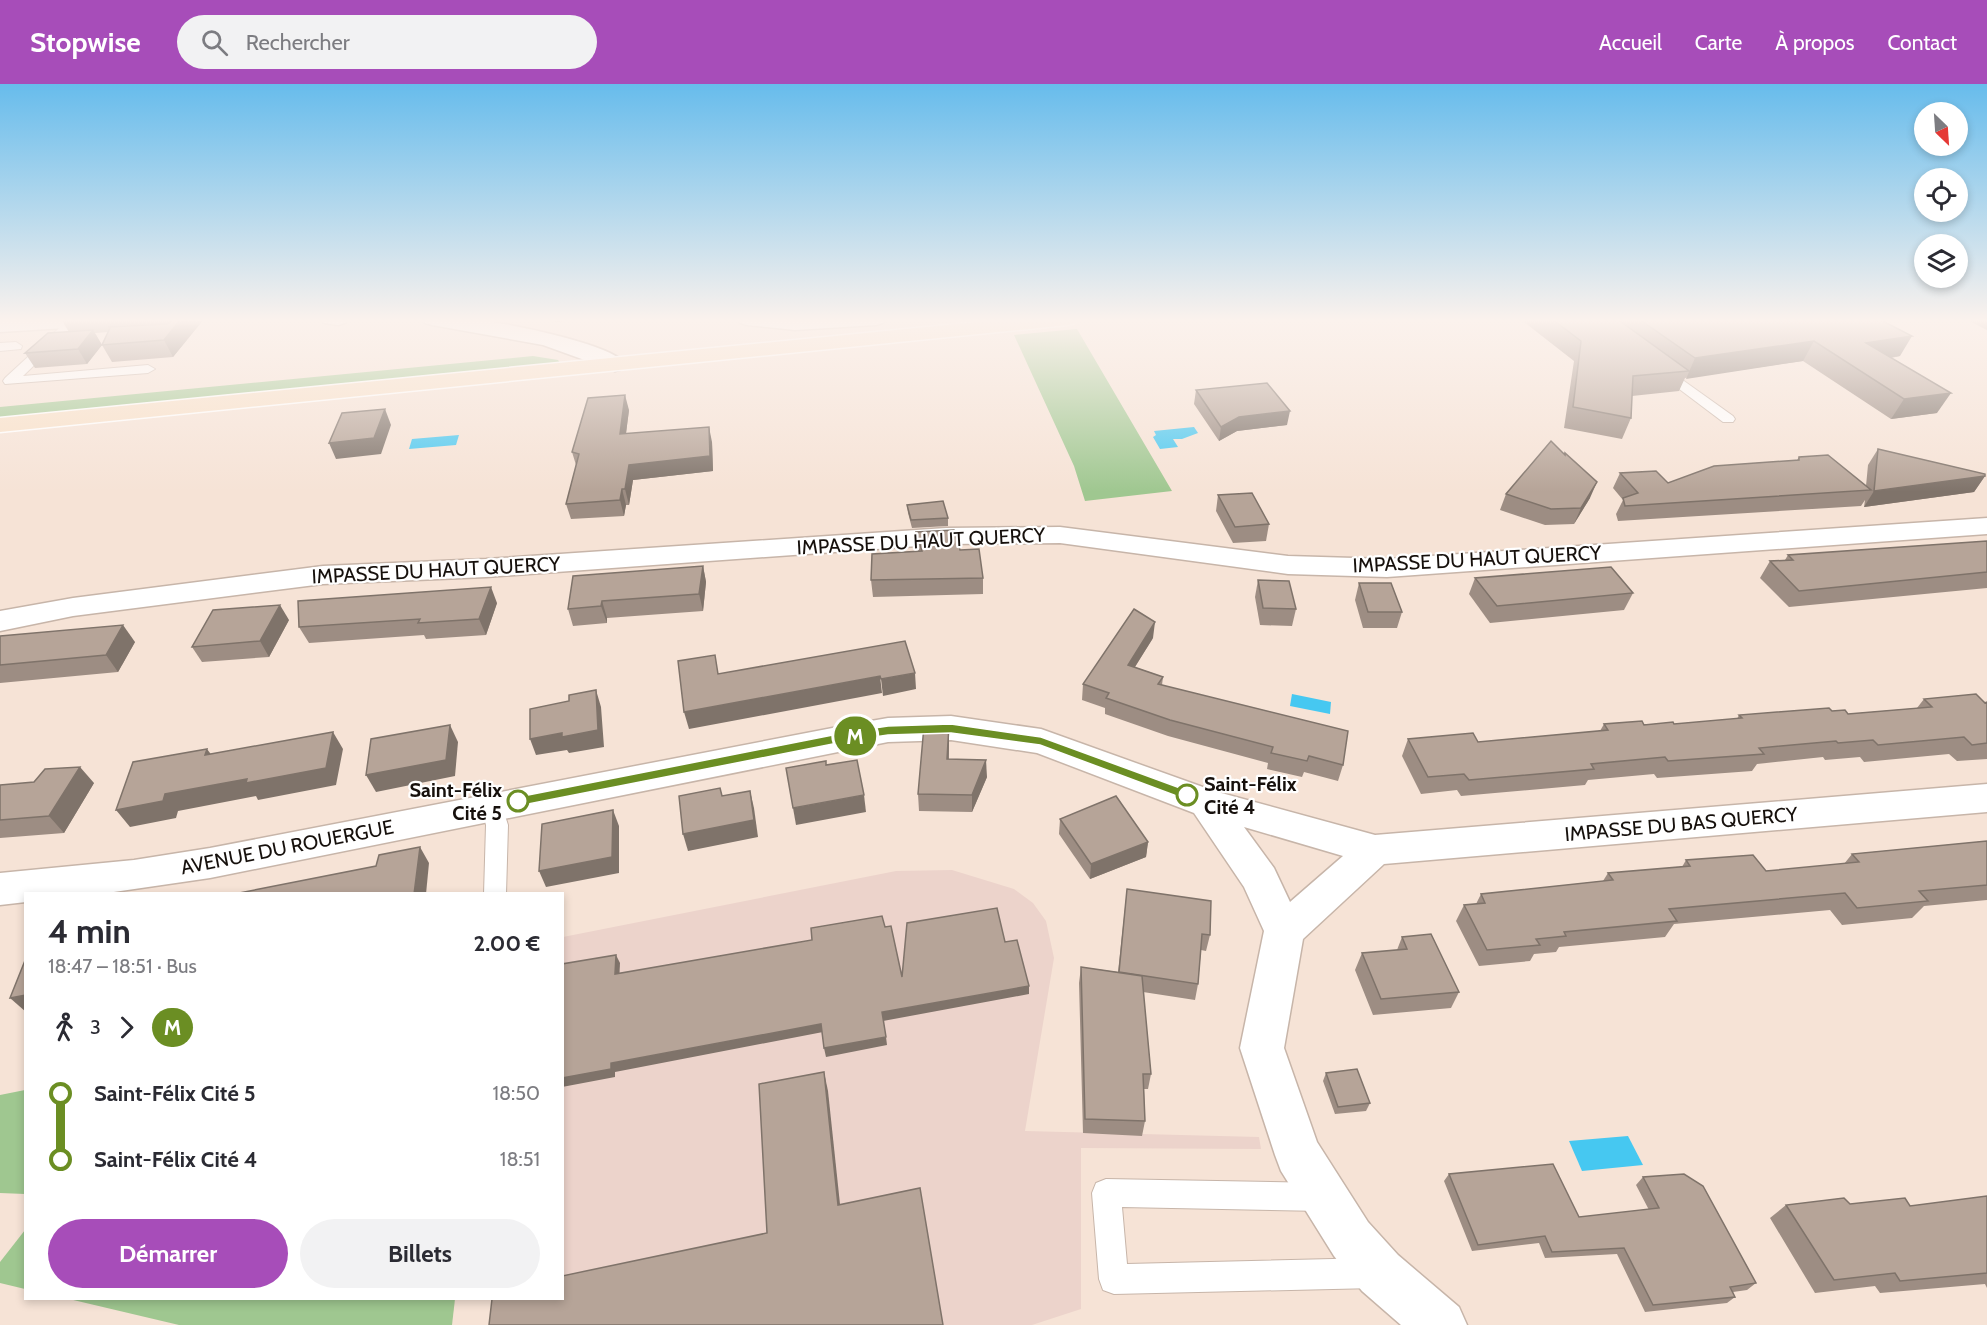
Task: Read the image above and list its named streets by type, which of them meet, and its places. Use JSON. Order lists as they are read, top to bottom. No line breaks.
{"streets":{"street":["IMPASSE DU HAUT QUERCY","IMPASSE DU BAS QUERCY","AVENUE DU ROUERGUE"]},"crossings":[["IMPASSE DU BAS QUERCY","AVENUE DU ROUERGUE"]],"places":["Saint-Félix Cité 4","Saint-Félix Cité 5"],"lines":["bus line M"],"north":"bottom right","page":{"header":"Stopwise","search":"Rechercher","nav":["Accueil","Carte","À propos","Contact"],"on_map":"M","heading":["4 min","18:47 – 18:51 · Bus","2.00 €"],"legs":["3","M"],"list":[{"name":"Saint-Félix Cité 5","value":"18:50"},{"name":"Saint-Félix Cité 4","value":"18:51"}],"buttons":["Démarrer","Billets"]}}
